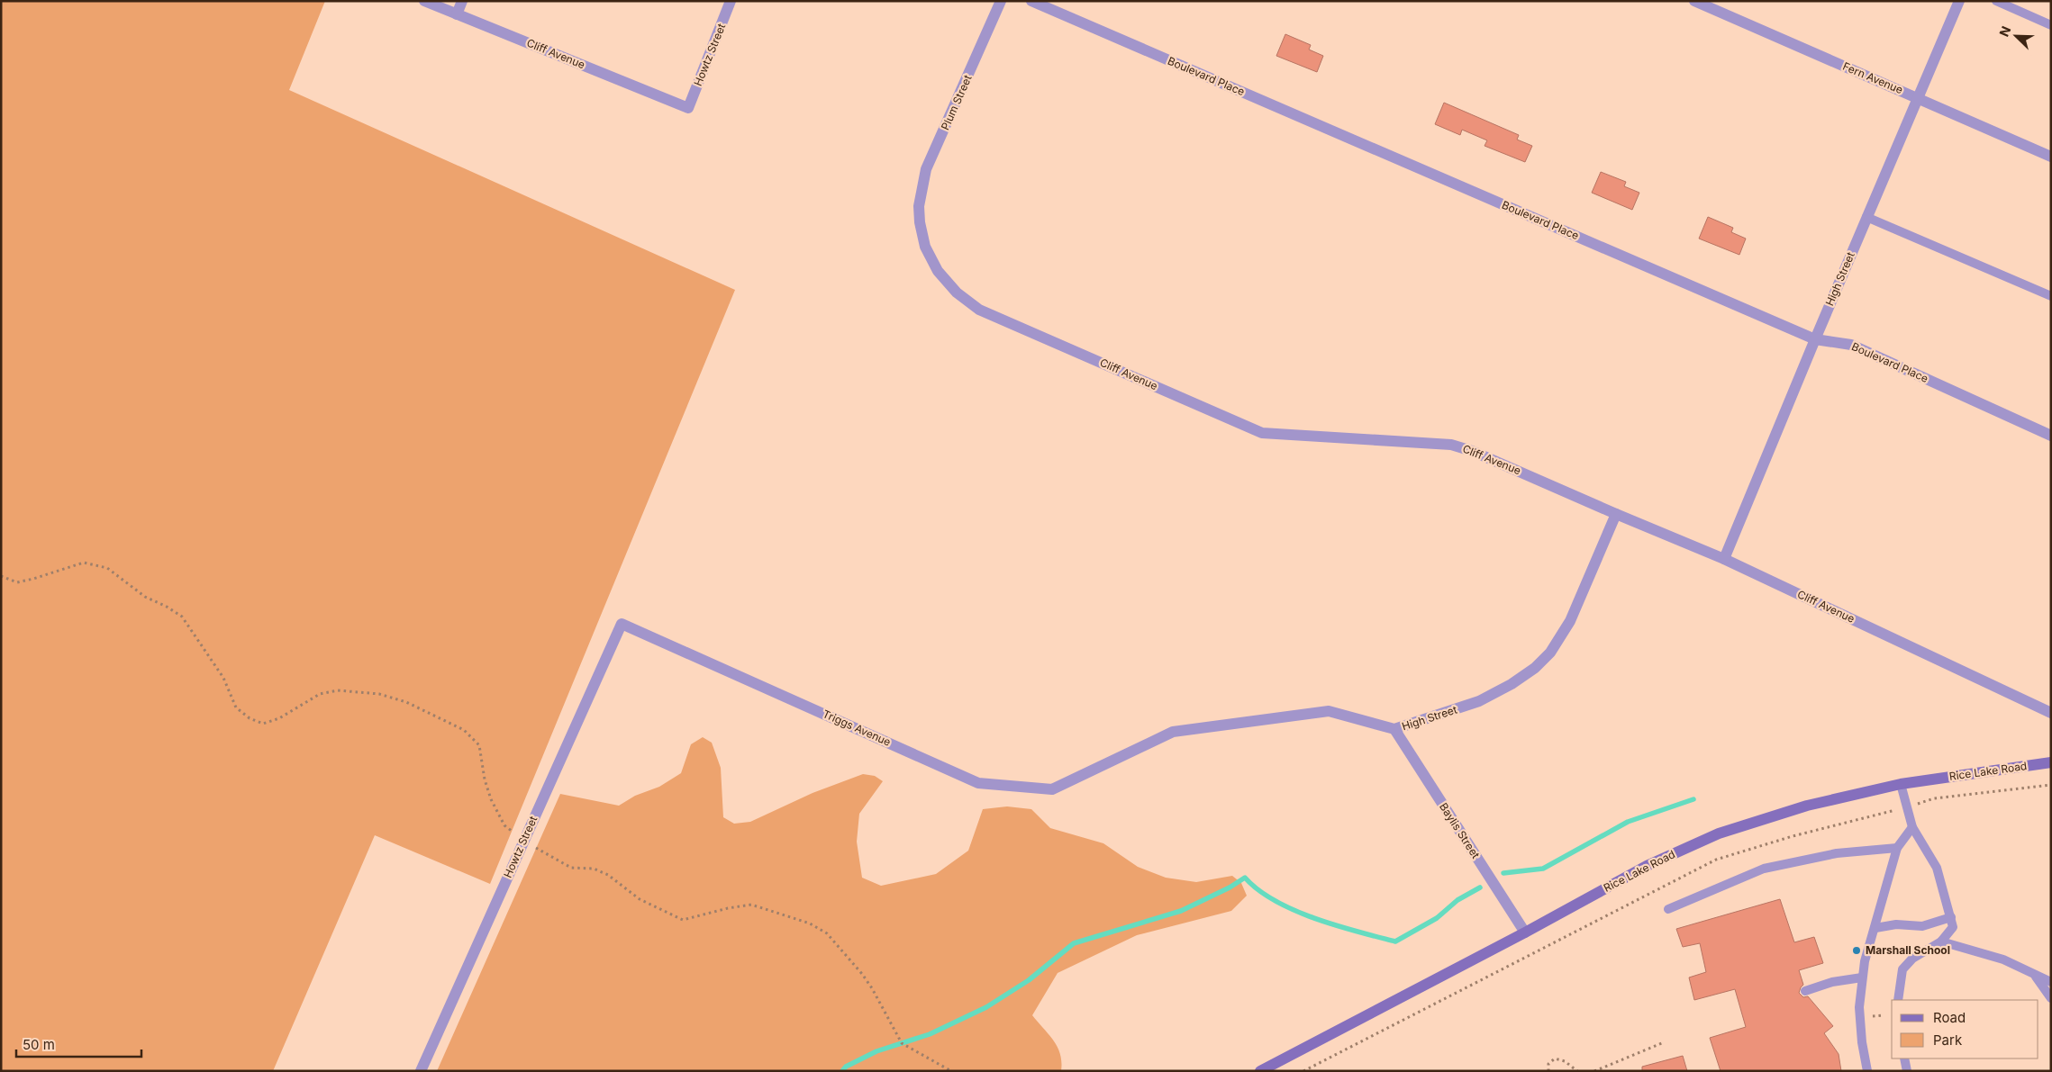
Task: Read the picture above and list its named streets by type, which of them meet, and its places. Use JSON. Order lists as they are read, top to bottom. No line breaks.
{"streets":{"main road":["Rice Lake Road"],"street":["Cliff Avenue","Howtz Street","Boulevard Place","Fern Avenue","Plum Street","High Street","Triggs Avenue","Baylis Street"]},"crossings":[["Cliff Avenue","Howtz Street"],["Cliff Avenue","Plum Street"],["Cliff Avenue","High Street"],["Howtz Street","Triggs Avenue"],["Boulevard Place","High Street"],["Fern Avenue","High Street"],["High Street","Triggs Avenue"],["High Street","Baylis Street"],["Rice Lake Road","Baylis Street"]],"places":["Marshall School"],"legend":["Road","Park"],"scale_bar":"50 m","north":"top left"}
